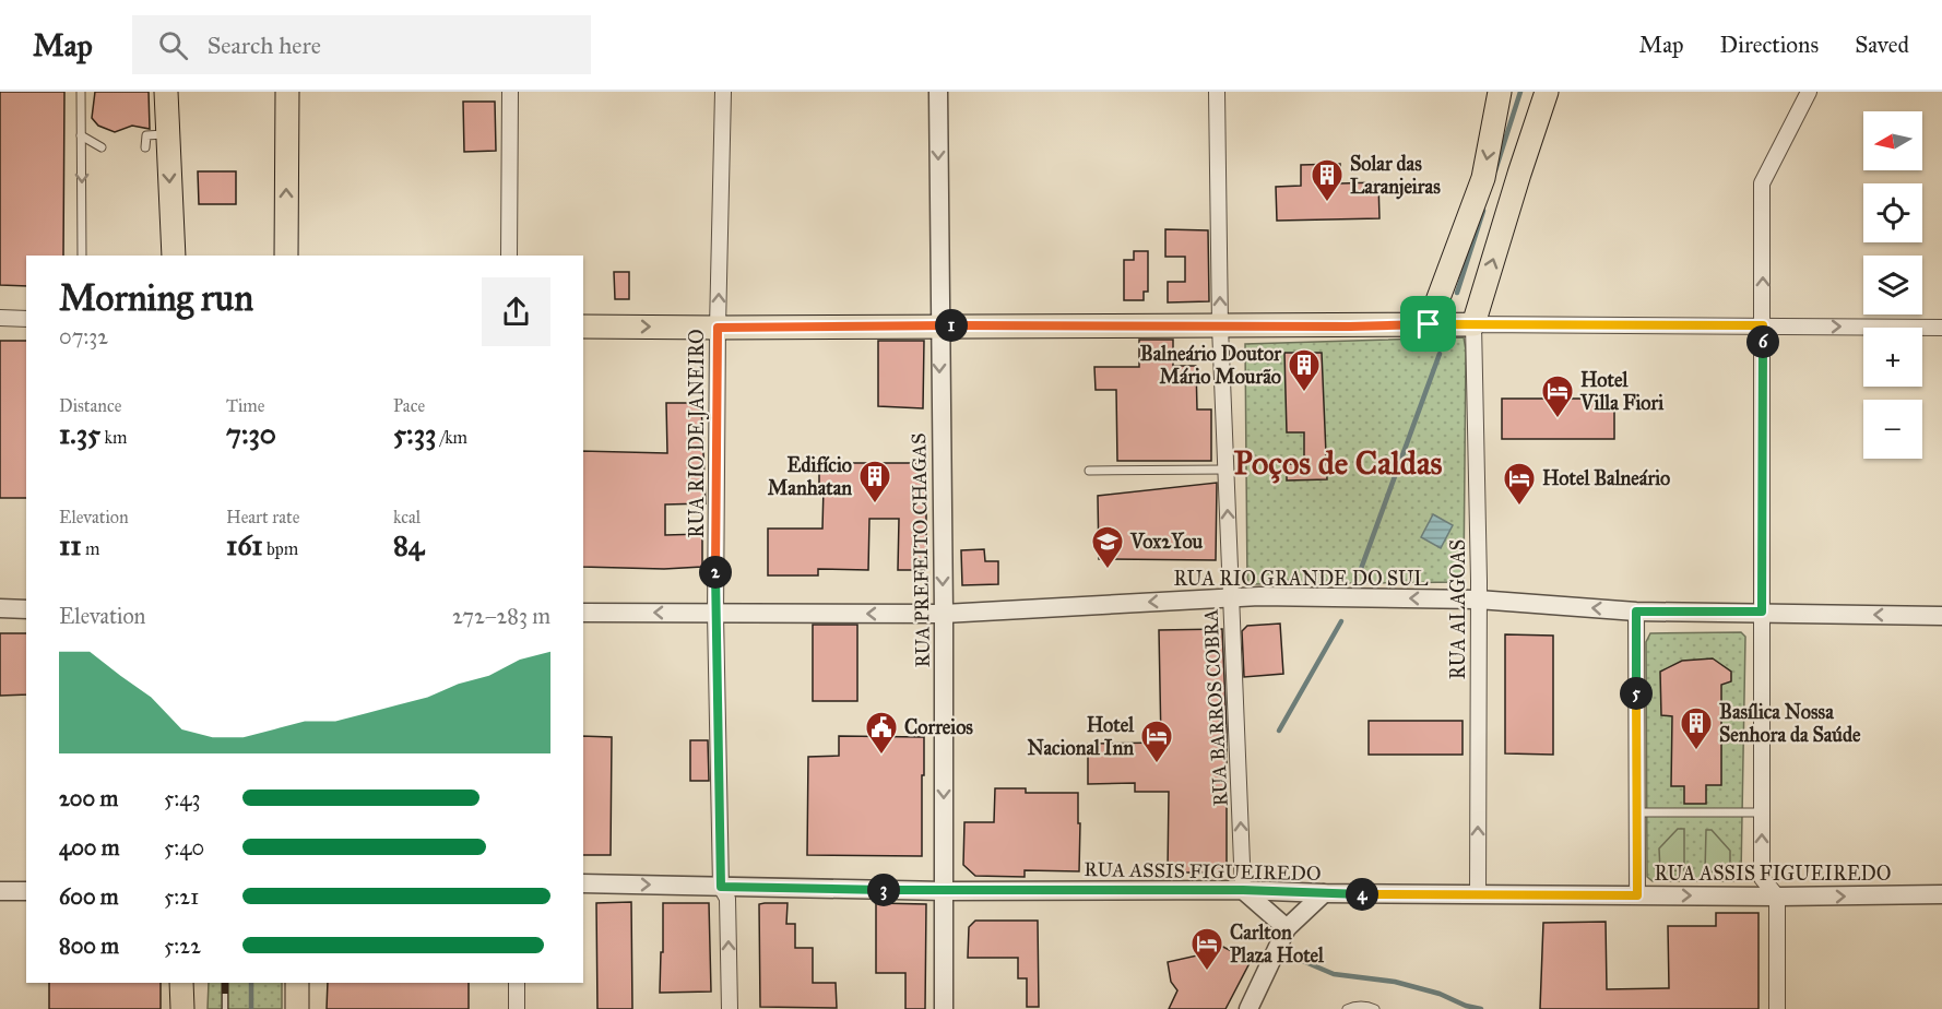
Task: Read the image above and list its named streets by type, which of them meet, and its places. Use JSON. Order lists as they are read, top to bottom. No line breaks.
{"streets":{"street":["RUA RIO DE JANEIRO","RUA PREFEITO CHAGAS","RUA RIO GRANDE DO SUL","RUA ALAGOAS","RUA BARROS COBRA","RUA ASSIS FIGUEIREDO"]},"crossings":[["RUA RIO DE JANEIRO","RUA RIO GRANDE DO SUL"],["RUA RIO DE JANEIRO","RUA ASSIS FIGUEIREDO"],["RUA PREFEITO CHAGAS","RUA RIO GRANDE DO SUL"],["RUA PREFEITO CHAGAS","RUA ASSIS FIGUEIREDO"],["RUA RIO GRANDE DO SUL","RUA ALAGOAS"],["RUA RIO GRANDE DO SUL","RUA BARROS COBRA"],["RUA ALAGOAS","RUA ASSIS FIGUEIREDO"],["RUA BARROS COBRA","RUA ASSIS FIGUEIREDO"]],"one_way":["RUA RIO DE JANEIRO","RUA PREFEITO CHAGAS","RUA RIO GRANDE DO SUL","RUA ALAGOAS","RUA BARROS COBRA"],"districts":["Poços de Caldas"],"places":{"building":["Solar das Laranjeiras","Balneário Doutor Mário Mourão","Edifício Manhatan","Basílica Nossa Senhora da Saúde"],"hotel":["Hotel Villa Fiori","Hotel Balneário","Hotel Nacional Inn","Carlton Plaza Hotel"],"school or university":["Vox2You"],"public building":["Correios"]},"north":"left","page":{"header":"Map","search":"Search here","nav":["Map","Directions","Saved"],"map_buttons":["+","−"],"heading":["Morning run","07:32"],"pins":["1","6","2","5","3","4"],"stats":[["Distance","1.35 km"],["Time","7:30"],["Pace","5:33 /km"],["Elevation","11 m"],["Heart rate","161 bpm"],["kcal","84"]],"chart":["Elevation","272–283 m"],"list":[{"name":"200 m","note":"5:43"},{"name":"400 m","note":"5:40"},{"name":"600 m","note":"5:21"},{"name":"800 m","note":"5:22"}]}}
